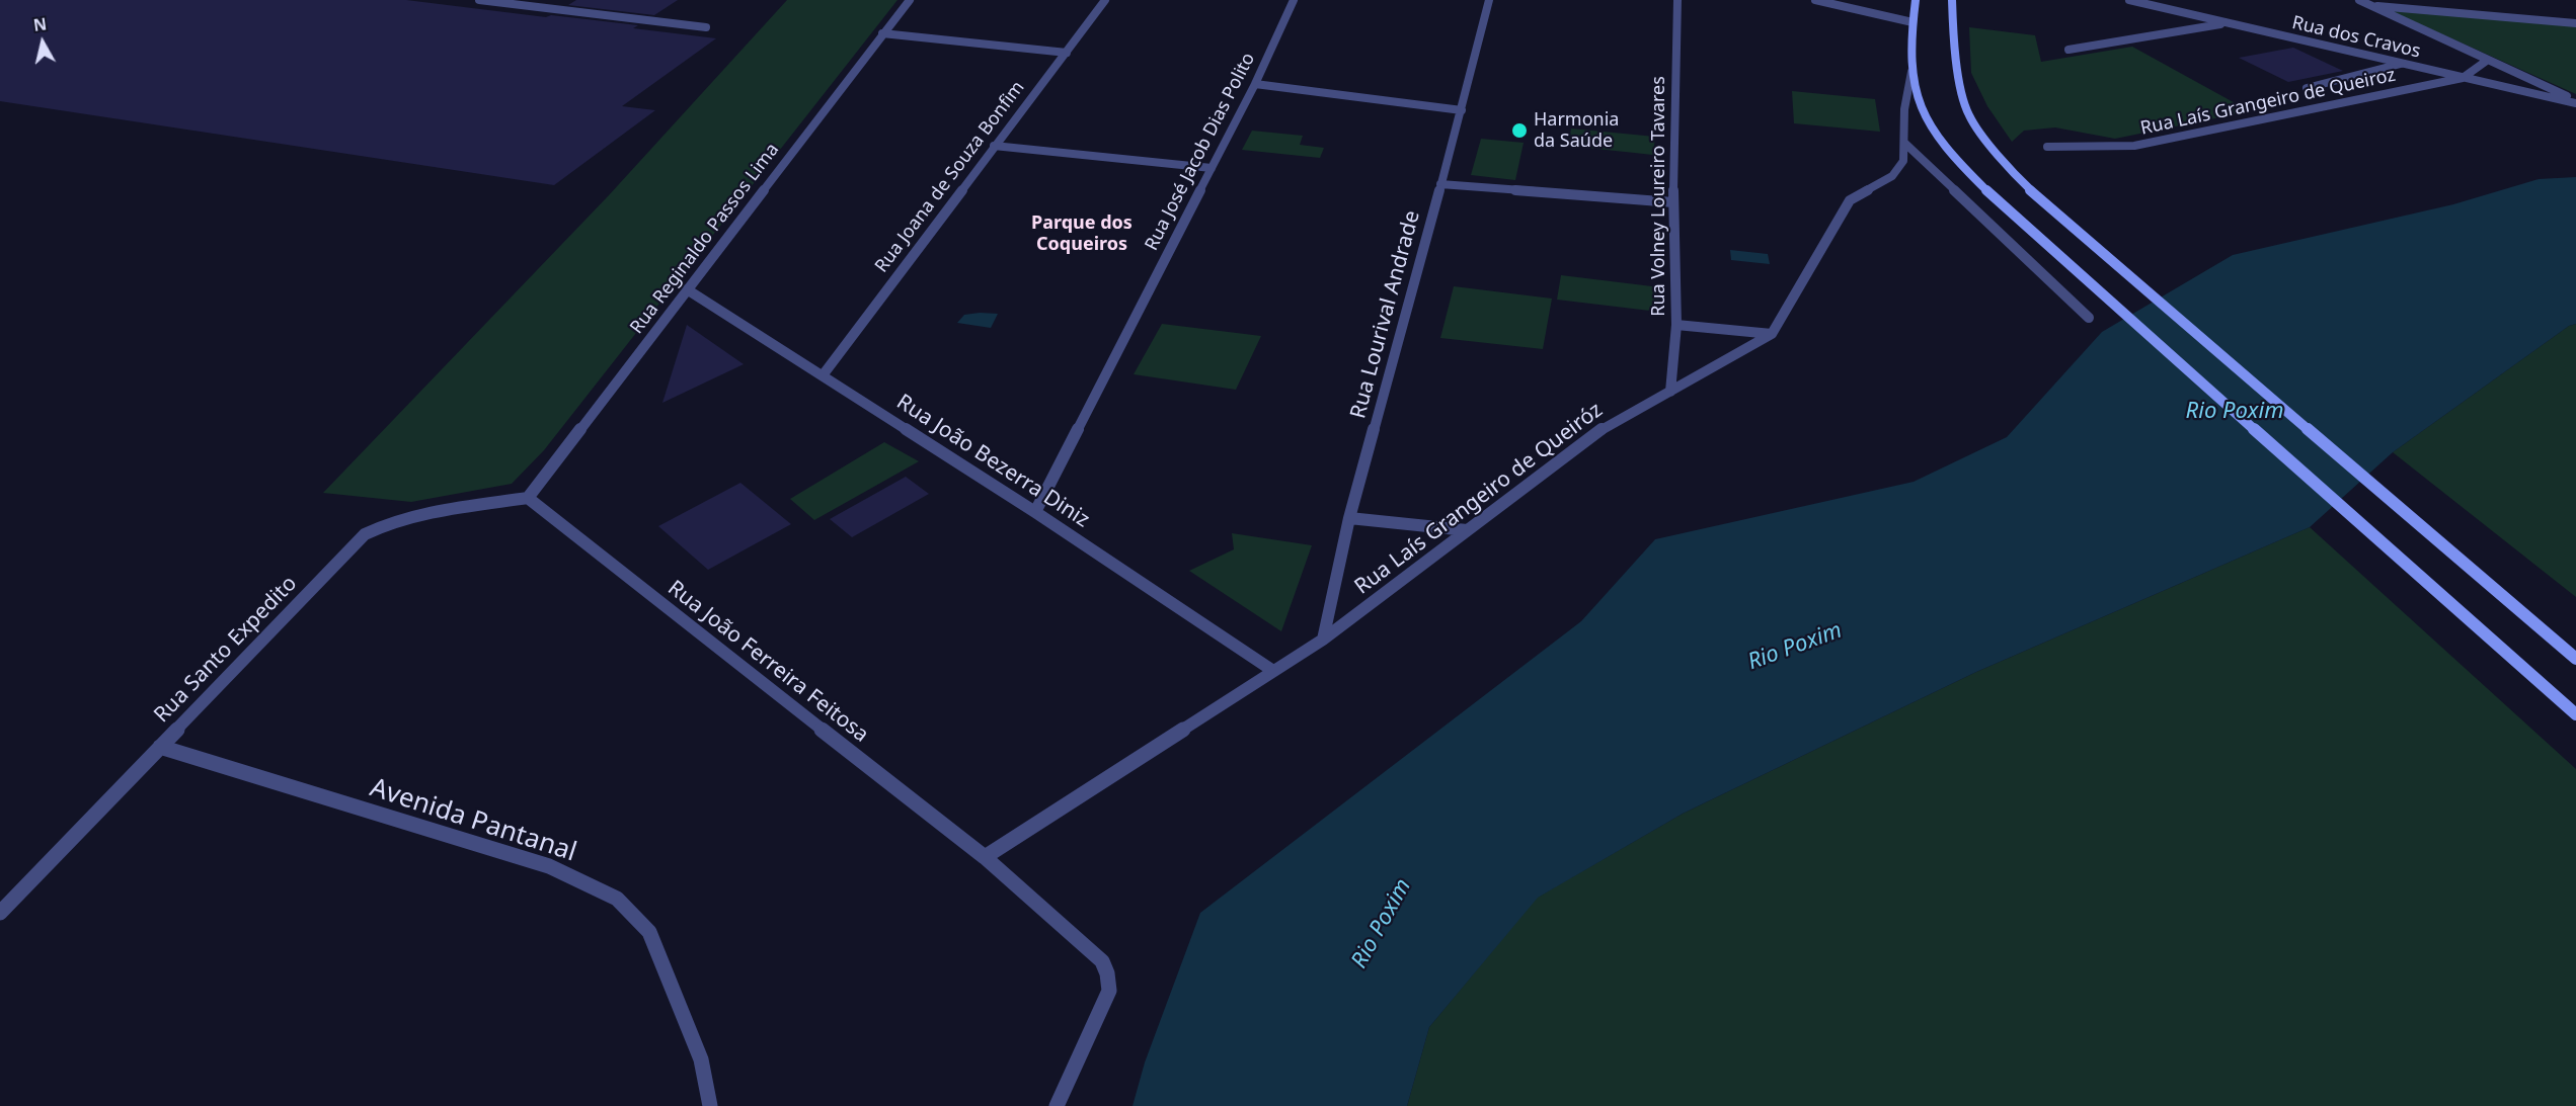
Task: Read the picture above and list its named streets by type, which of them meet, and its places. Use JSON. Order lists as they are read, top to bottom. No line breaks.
{"streets":{"street":["Rua dos Cravos","Rua Laís Grangeiro de Queiroz","Rua José Jacob Dias Polito","Rua Joana de Souza Bonfim","Rua Volney Loureiro Tavares","Rua Reginaldo Passos Lima","Rua Lourival Andrade","Rua João Bezerra Diniz","Rua Laís Grangeiro de Queiróz","Rua Santo Expedito","Rua João Ferreira Feitosa","Avenida Pantanal"]},"crossings":[["Rua dos Cravos","Rua Laís Grangeiro de Queiroz"],["Rua José Jacob Dias Polito","Rua João Bezerra Diniz"],["Rua Joana de Souza Bonfim","Rua João Bezerra Diniz"],["Rua Volney Loureiro Tavares","Rua Laís Grangeiro de Queiróz"],["Rua Reginaldo Passos Lima","Rua João Bezerra Diniz"],["Rua Reginaldo Passos Lima","Rua Santo Expedito"],["Rua Reginaldo Passos Lima","Rua João Ferreira Feitosa"],["Rua Lourival Andrade","Rua Laís Grangeiro de Queiróz"],["Rua João Bezerra Diniz","Rua Laís Grangeiro de Queiróz"],["Rua Laís Grangeiro de Queiróz","Rua João Ferreira Feitosa"],["Rua Santo Expedito","Rua João Ferreira Feitosa"],["Rua Santo Expedito","Avenida Pantanal"]],"districts":["Parque dos Coqueiros"],"water":["Rio Poxim"],"places":["Harmonia da Saúde"],"north":"top"}
